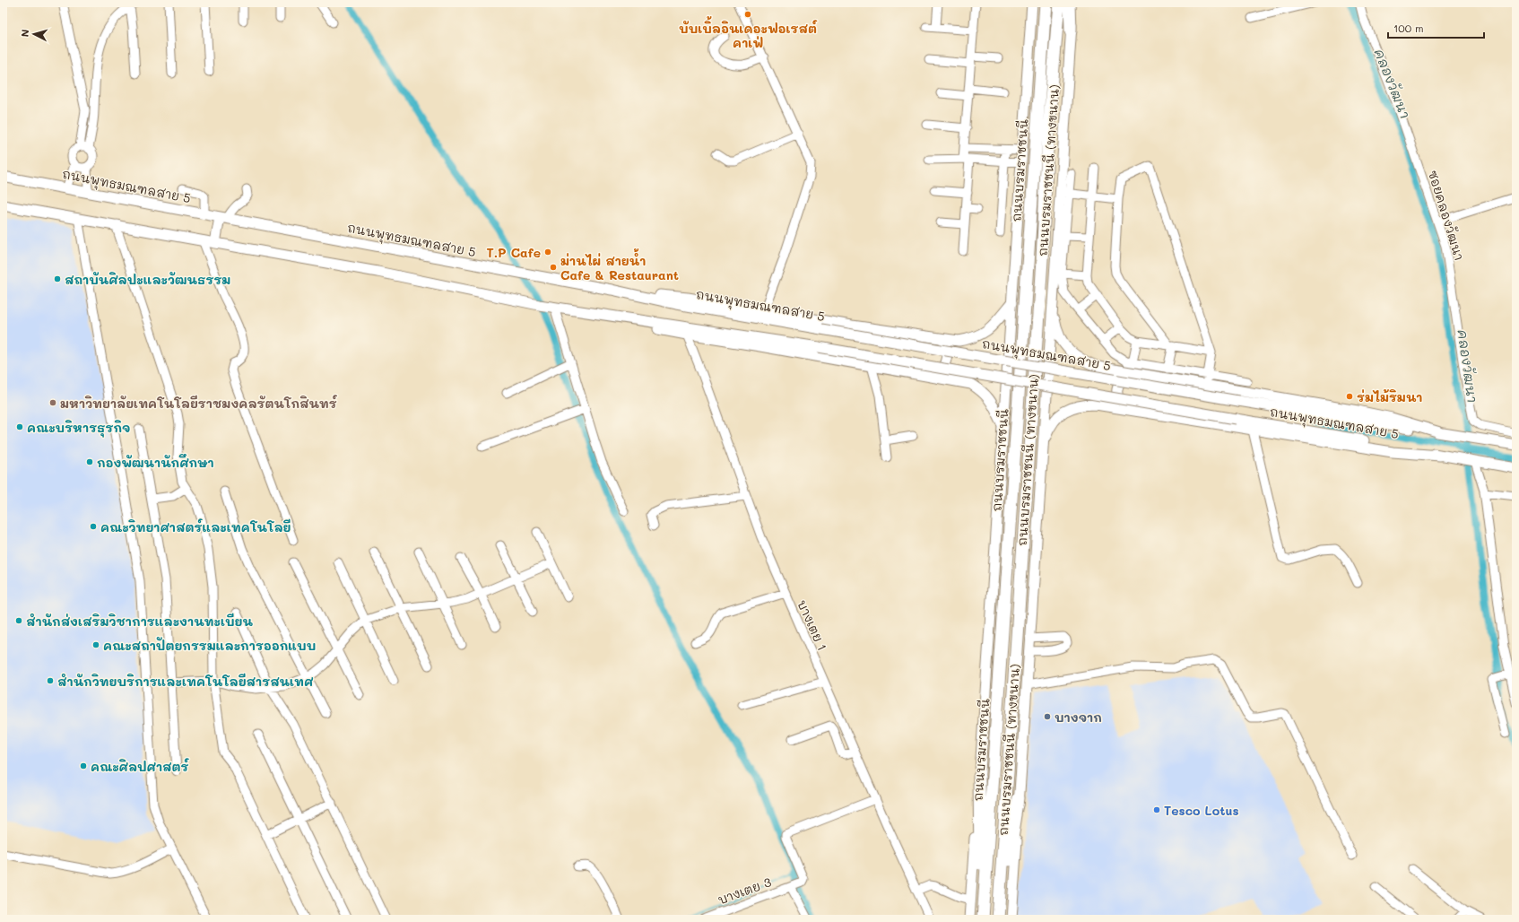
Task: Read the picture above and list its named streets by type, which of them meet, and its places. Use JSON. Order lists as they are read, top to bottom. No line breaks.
{"streets":{"highway":["ถนนบรมราชชนนี"],"main road":["ถนนบรมราชชนนี (ทางขนาน)","ถนนพุทธมณฑลสาย 5"],"street":["ซอยคลองวัฒนา","บางเตย 1","บางเตย 3"]},"water":["คลองวัฒนา"],"places":["บับเบิ้ลอินเดอะฟอเรสต์ คาเฟ่","T.P Cafe","ม่านไผ่ สายน้ำ Cafe & Restaurant","สถาบันศิลปะและวัฒนธรรม","ร่มไม้ริมนา","มหาวิทยาลัยเทคโนโลยีราชมงคลรัตนโกสินทร์","คณะบริหารธุรกิจ","กองพัฒนานักศึกษา","คณะวิทยาศาสตร์และเทคโนโลยี","สำนักส่งเสริมวิชาการและงานทะเบียน","คณะสถาปัตยกรรมและการออกแบบ","สำนักวิทยบริการและเทคโนโลยีสารสนเทศ","บางจาก","คณะศิลปศาสตร์","Tesco Lotus"],"scale_bar":"100 m","north":"left"}
